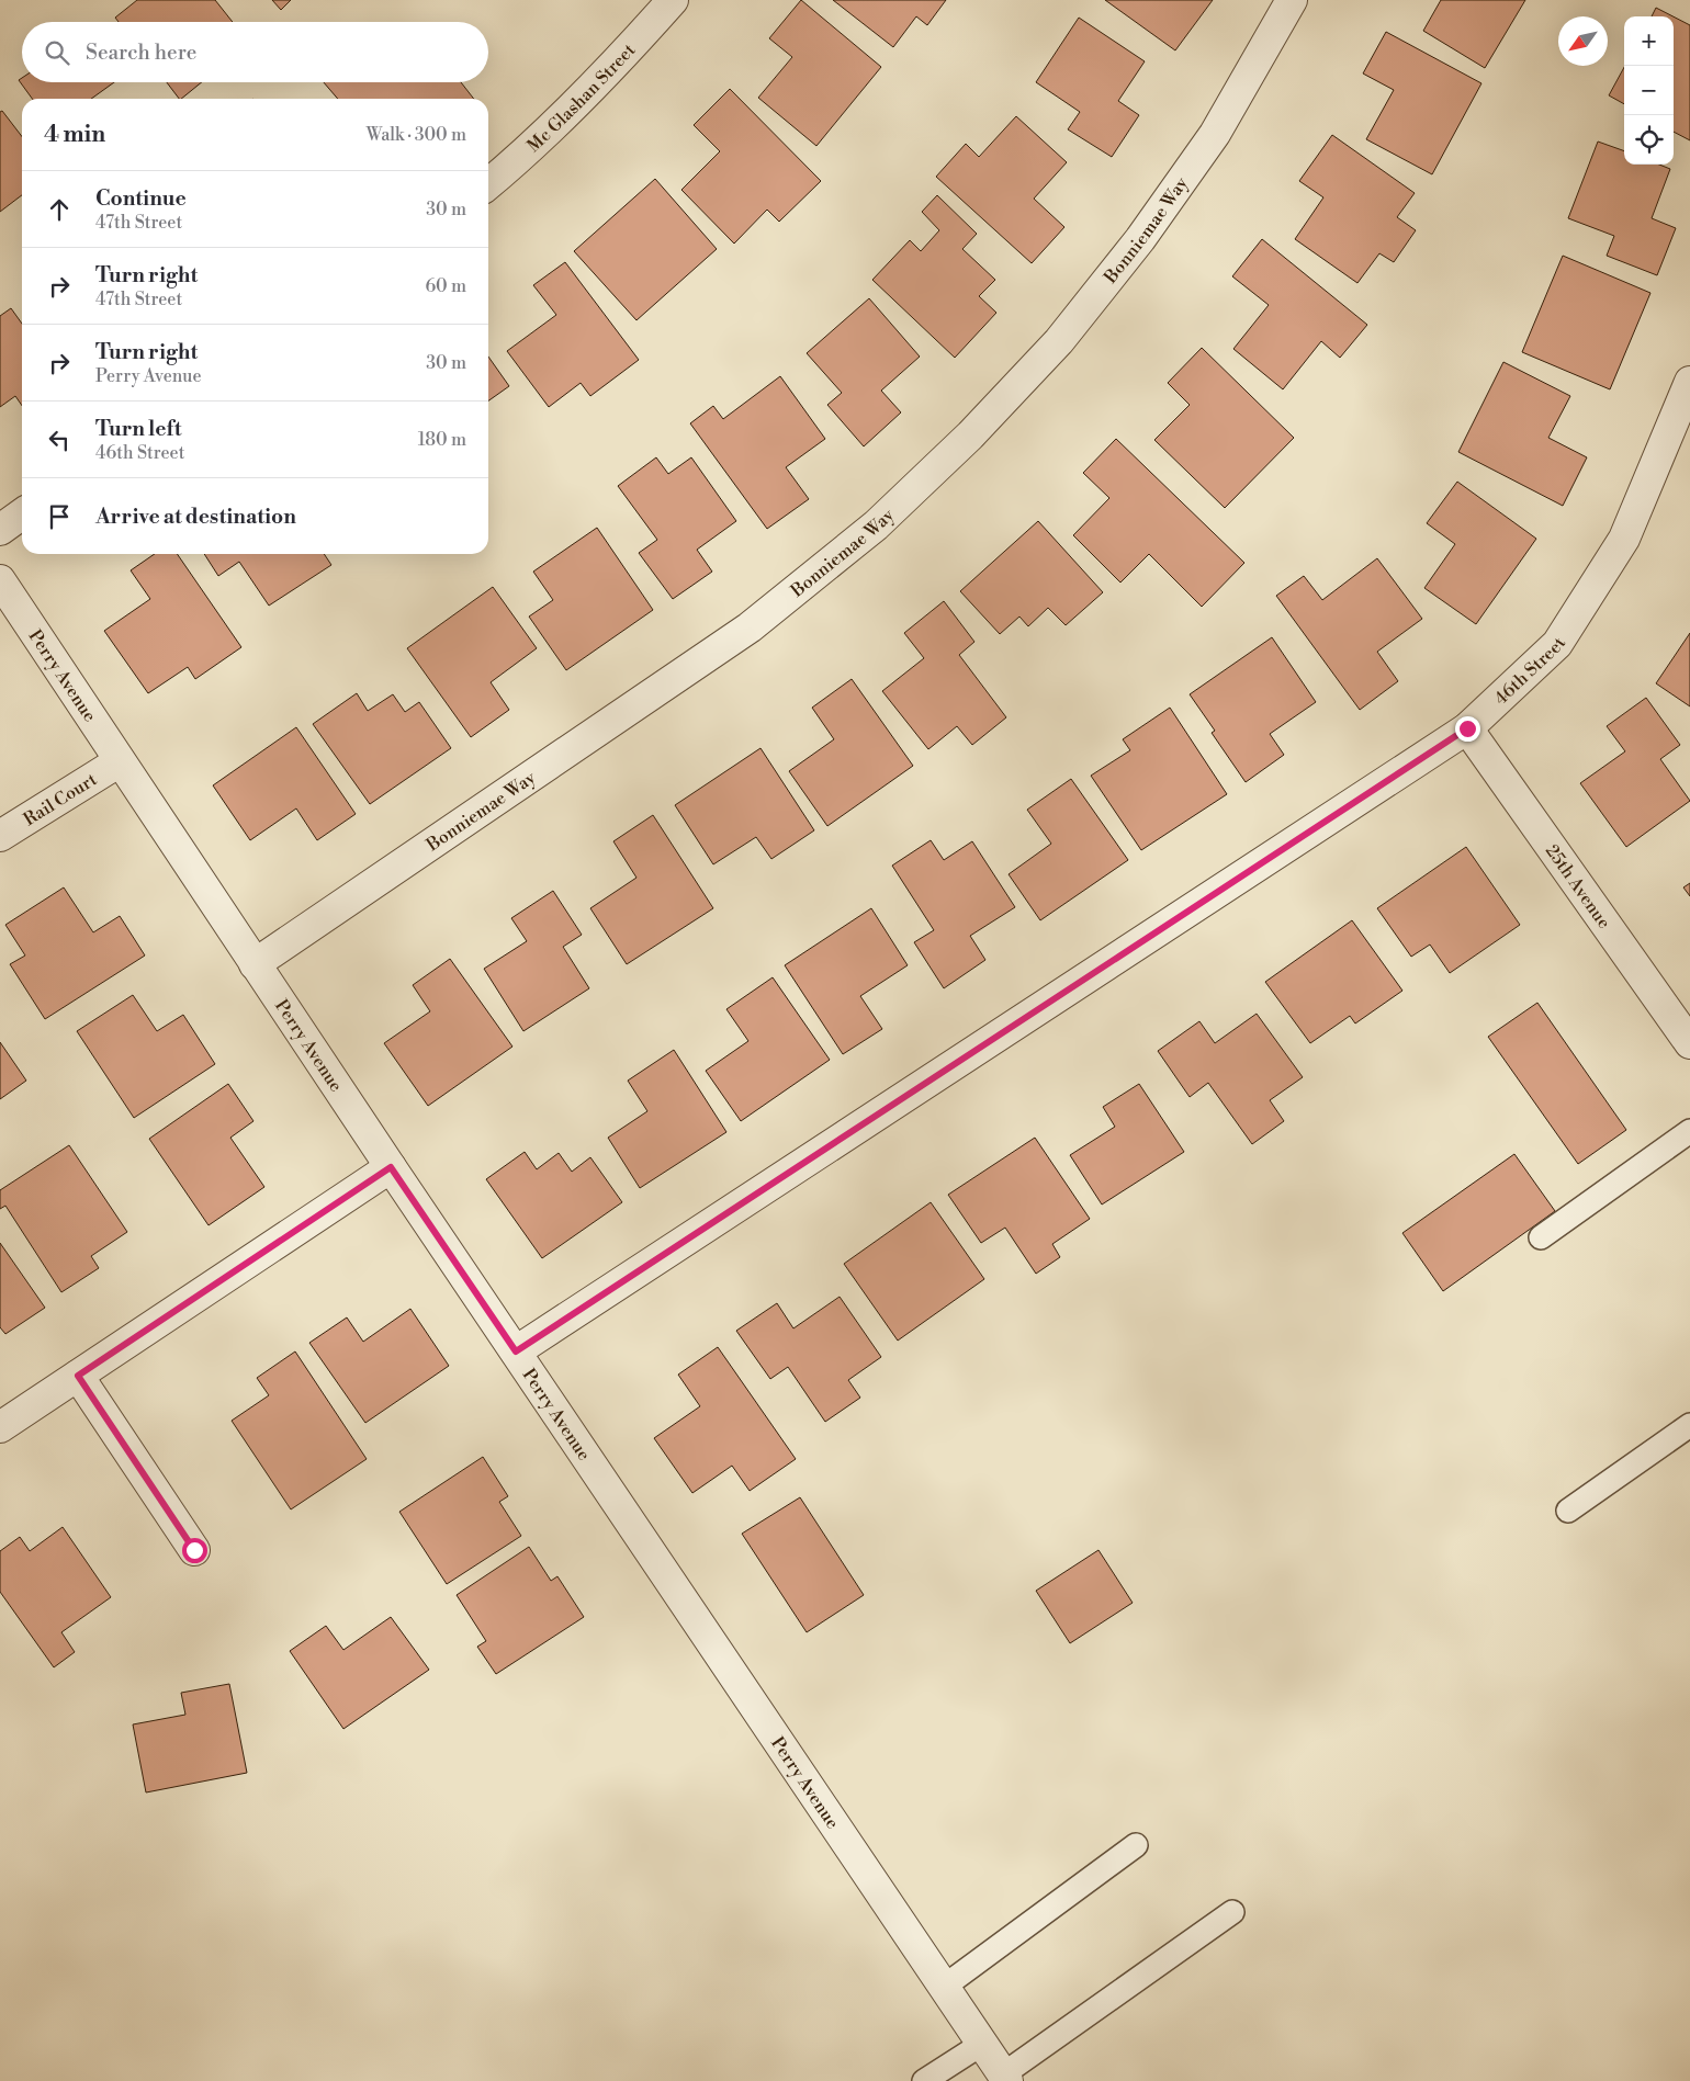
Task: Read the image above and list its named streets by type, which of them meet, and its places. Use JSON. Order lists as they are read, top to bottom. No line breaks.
{"streets":{"street":["Mc Glashan Street","Bonniemae Way","46th Street","Perry Avenue","Rail Court","25th Avenue"]},"crossings":[["Bonniemae Way","Perry Avenue"],["46th Street","Perry Avenue"],["46th Street","25th Avenue"],["Perry Avenue","Rail Court"]],"north":"bottom left","page":{"map_buttons":["+","−"],"search":"Search here","heading":["4 min","Walk · 300 m"],"list":[["Continue","47th Street","30 m"],["Turn right","47th Street","60 m"],["Turn right","Perry Avenue","30 m"],["Turn left","46th Street","180 m"],"Arrive at destination"]}}
